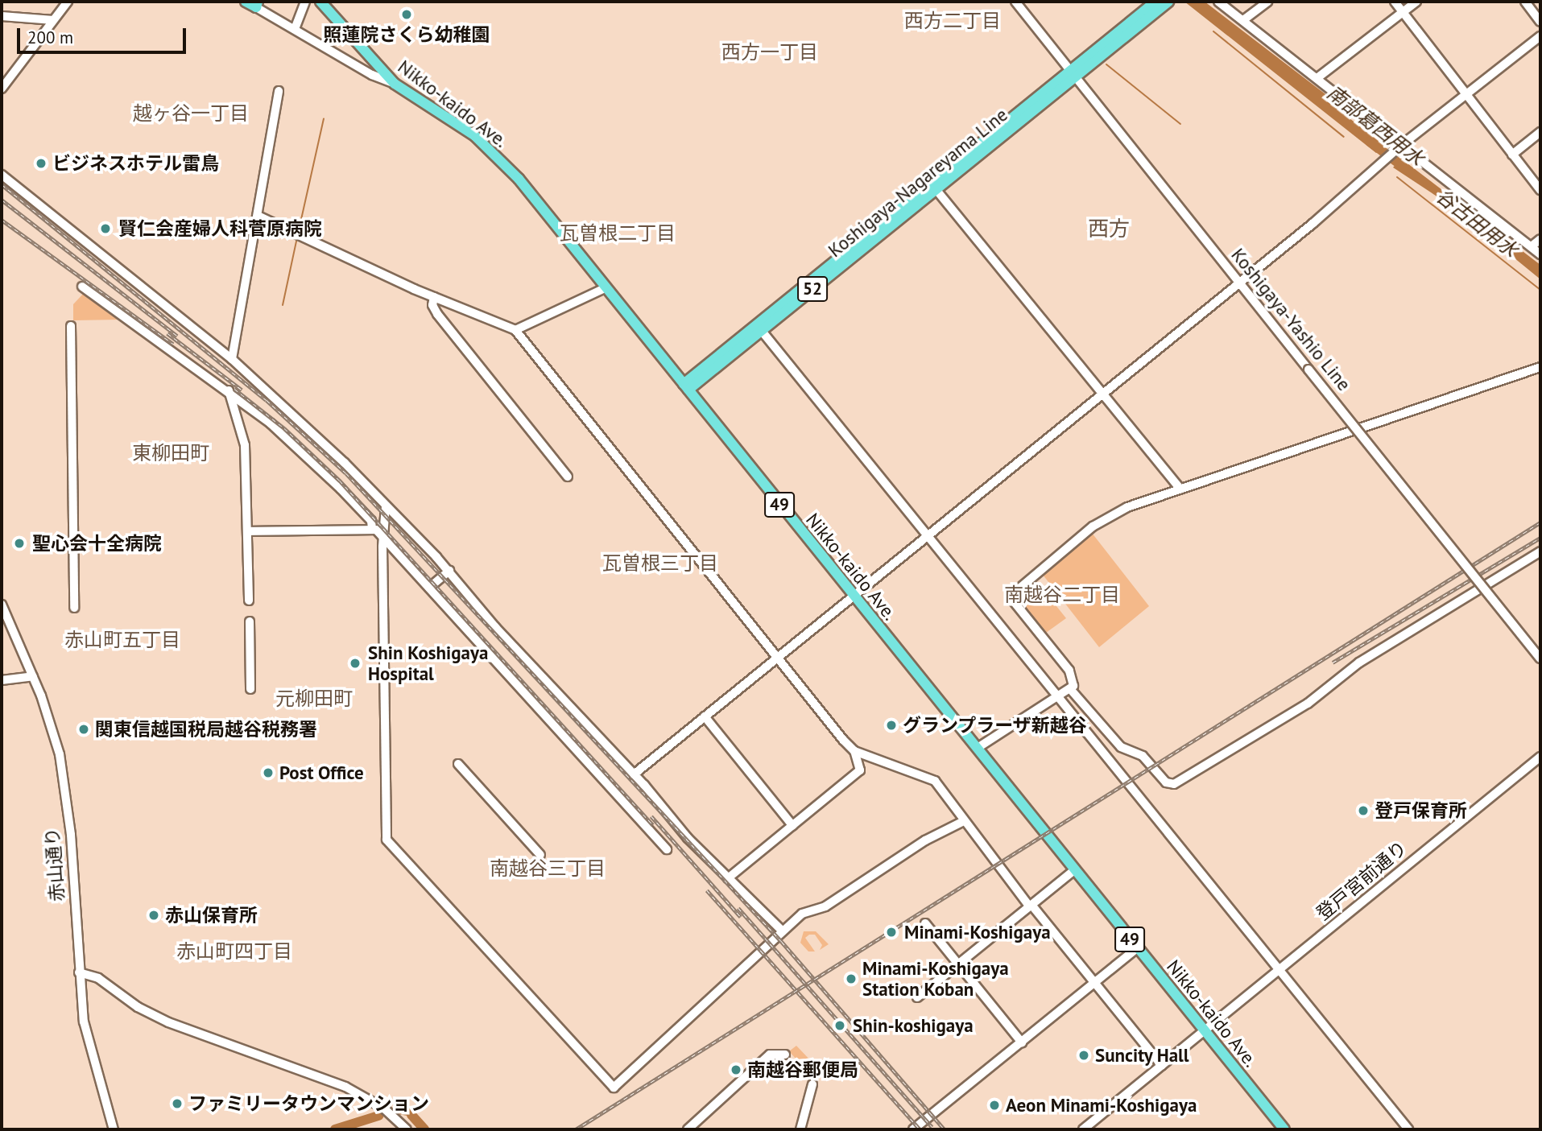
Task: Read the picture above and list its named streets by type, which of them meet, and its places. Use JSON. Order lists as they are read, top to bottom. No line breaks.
{"streets":{"main road":["Nikko-kaido Ave.","Koshigaya-Nagareyama Line","52","49"],"street":["Koshigaya-Yashio Line","赤山通り","登戸宮前通り"]},"crossings":[["Nikko-kaido Ave.","Koshigaya-Nagareyama Line"],["Nikko-kaido Ave.","登戸宮前通り"],["Koshigaya-Nagareyama Line","Koshigaya-Yashio Line"]],"districts":["西方二丁目","西方一丁目","越ヶ谷一丁目","西方","瓦曽根二丁目","東柳田町","瓦曽根三丁目","南越谷二丁目","赤山町五丁目","元柳田町","南越谷三丁目","赤山町四丁目"],"water":["南部葛西用水","谷古田用水"],"places":["照蓮院さくら幼稚園","ビジネスホテル雷鳥","賢仁会産婦人科菅原病院","聖心会十全病院","Shin Koshigaya Hospital","グランプラーザ新越谷","関東信越国税局越谷税務署","Post Office","登戸保育所","赤山保育所","Minami-Koshigaya","Minami-Koshigaya Station Koban","Shin-koshigaya","Suncity Hall","南越谷郵便局","ファミリータウンマンション","Aeon Minami-Koshigaya"],"scale_bar":"200 m"}
